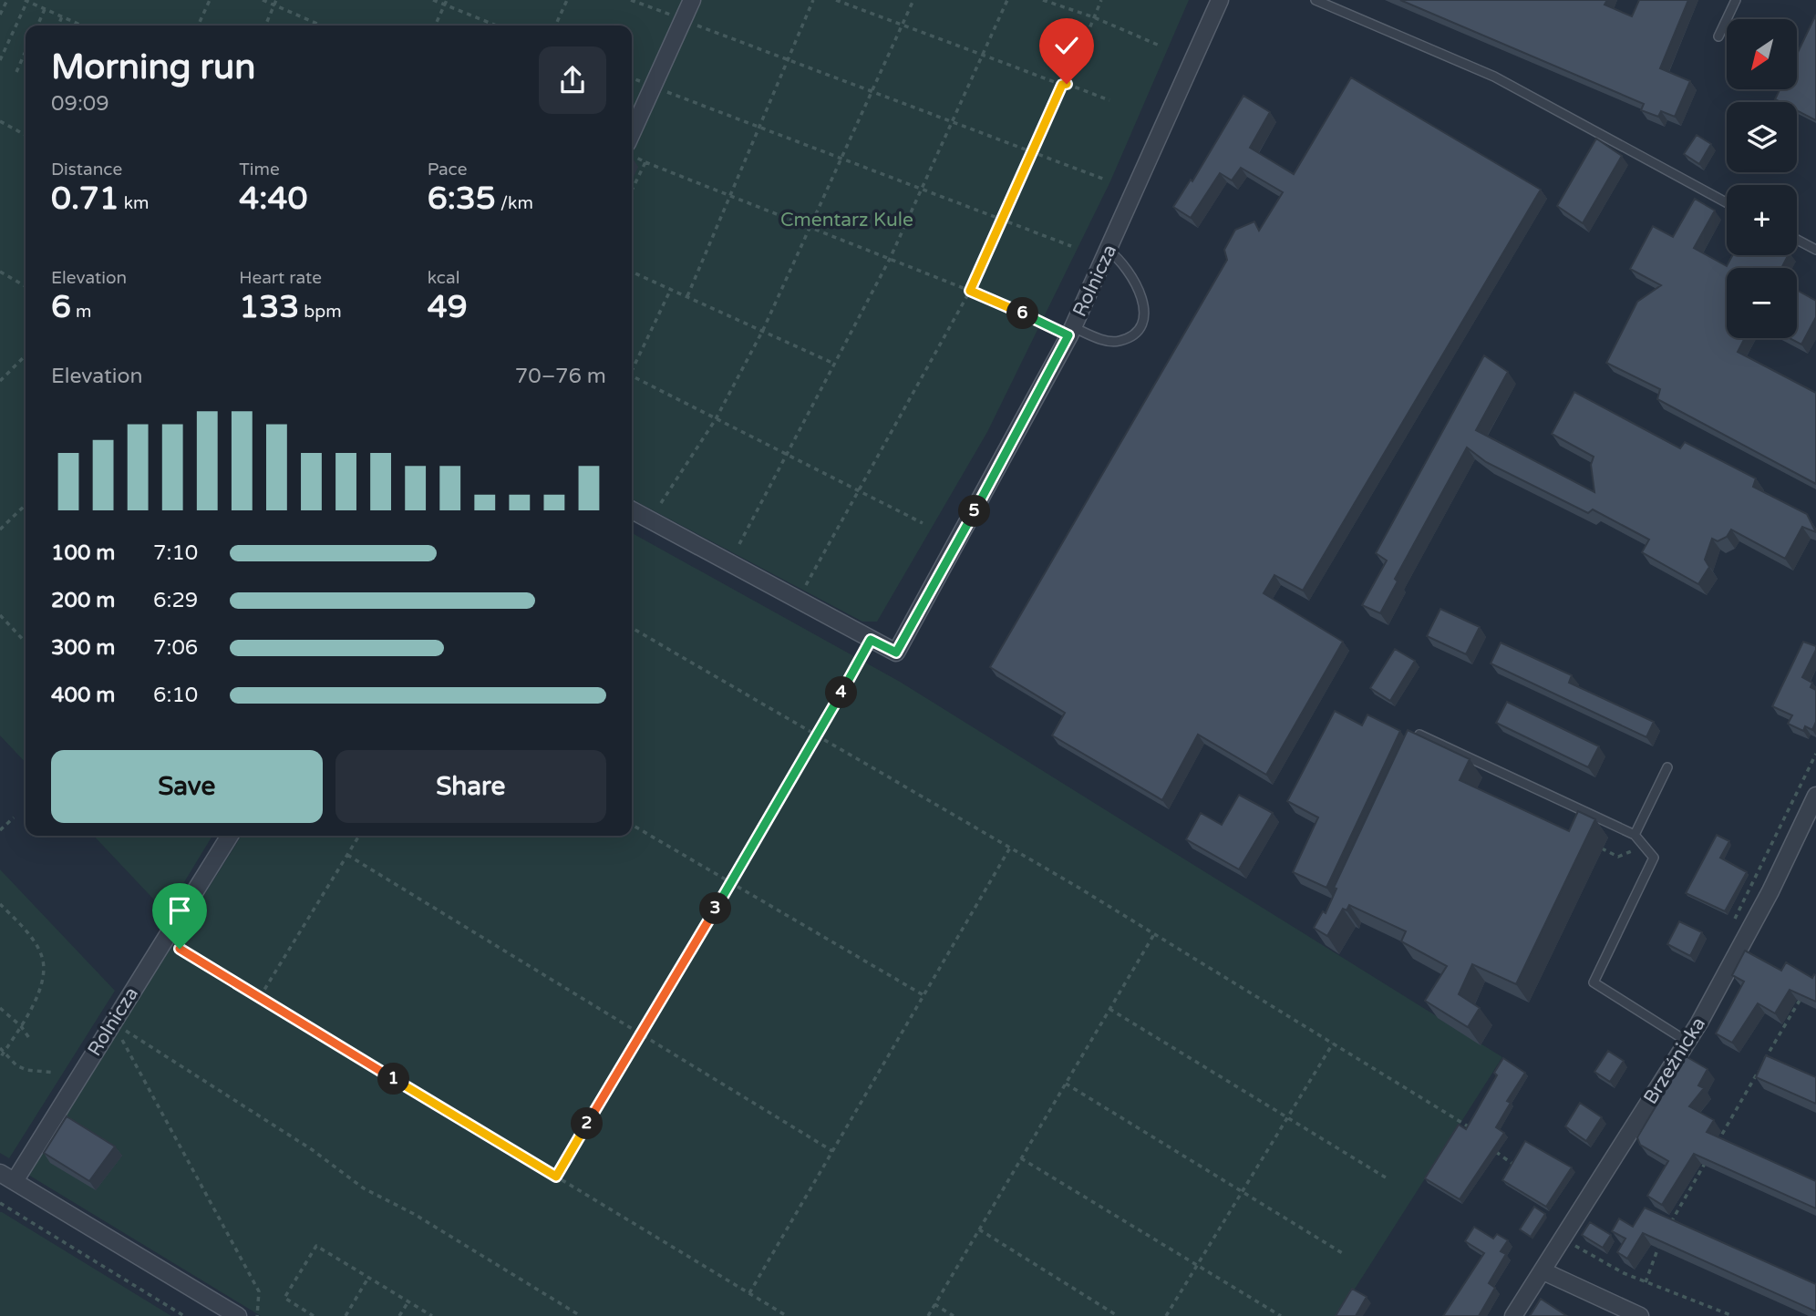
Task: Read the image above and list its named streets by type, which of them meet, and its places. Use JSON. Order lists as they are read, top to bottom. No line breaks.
{"streets":{"street":["Rolnicza","Brzeźnicka"]},"parks":["Cmentarz Kule"],"north":"bottom left","page":{"map_buttons":["+","−"],"heading":["Morning run","09:09"],"stats":[["Distance","0.71 km"],["Time","4:40"],["Pace","6:35 /km"],["Elevation","6 m"],["Heart rate","133 bpm"],["kcal","49"]],"pins":["6","5","4","3","1","2"],"chart":["Elevation","70–76 m"],"list":[{"name":"100 m","note":"7:10"},{"name":"200 m","note":"6:29"},{"name":"300 m","note":"7:06"},{"name":"400 m","note":"6:10"}],"buttons":["Save","Share"]}}
